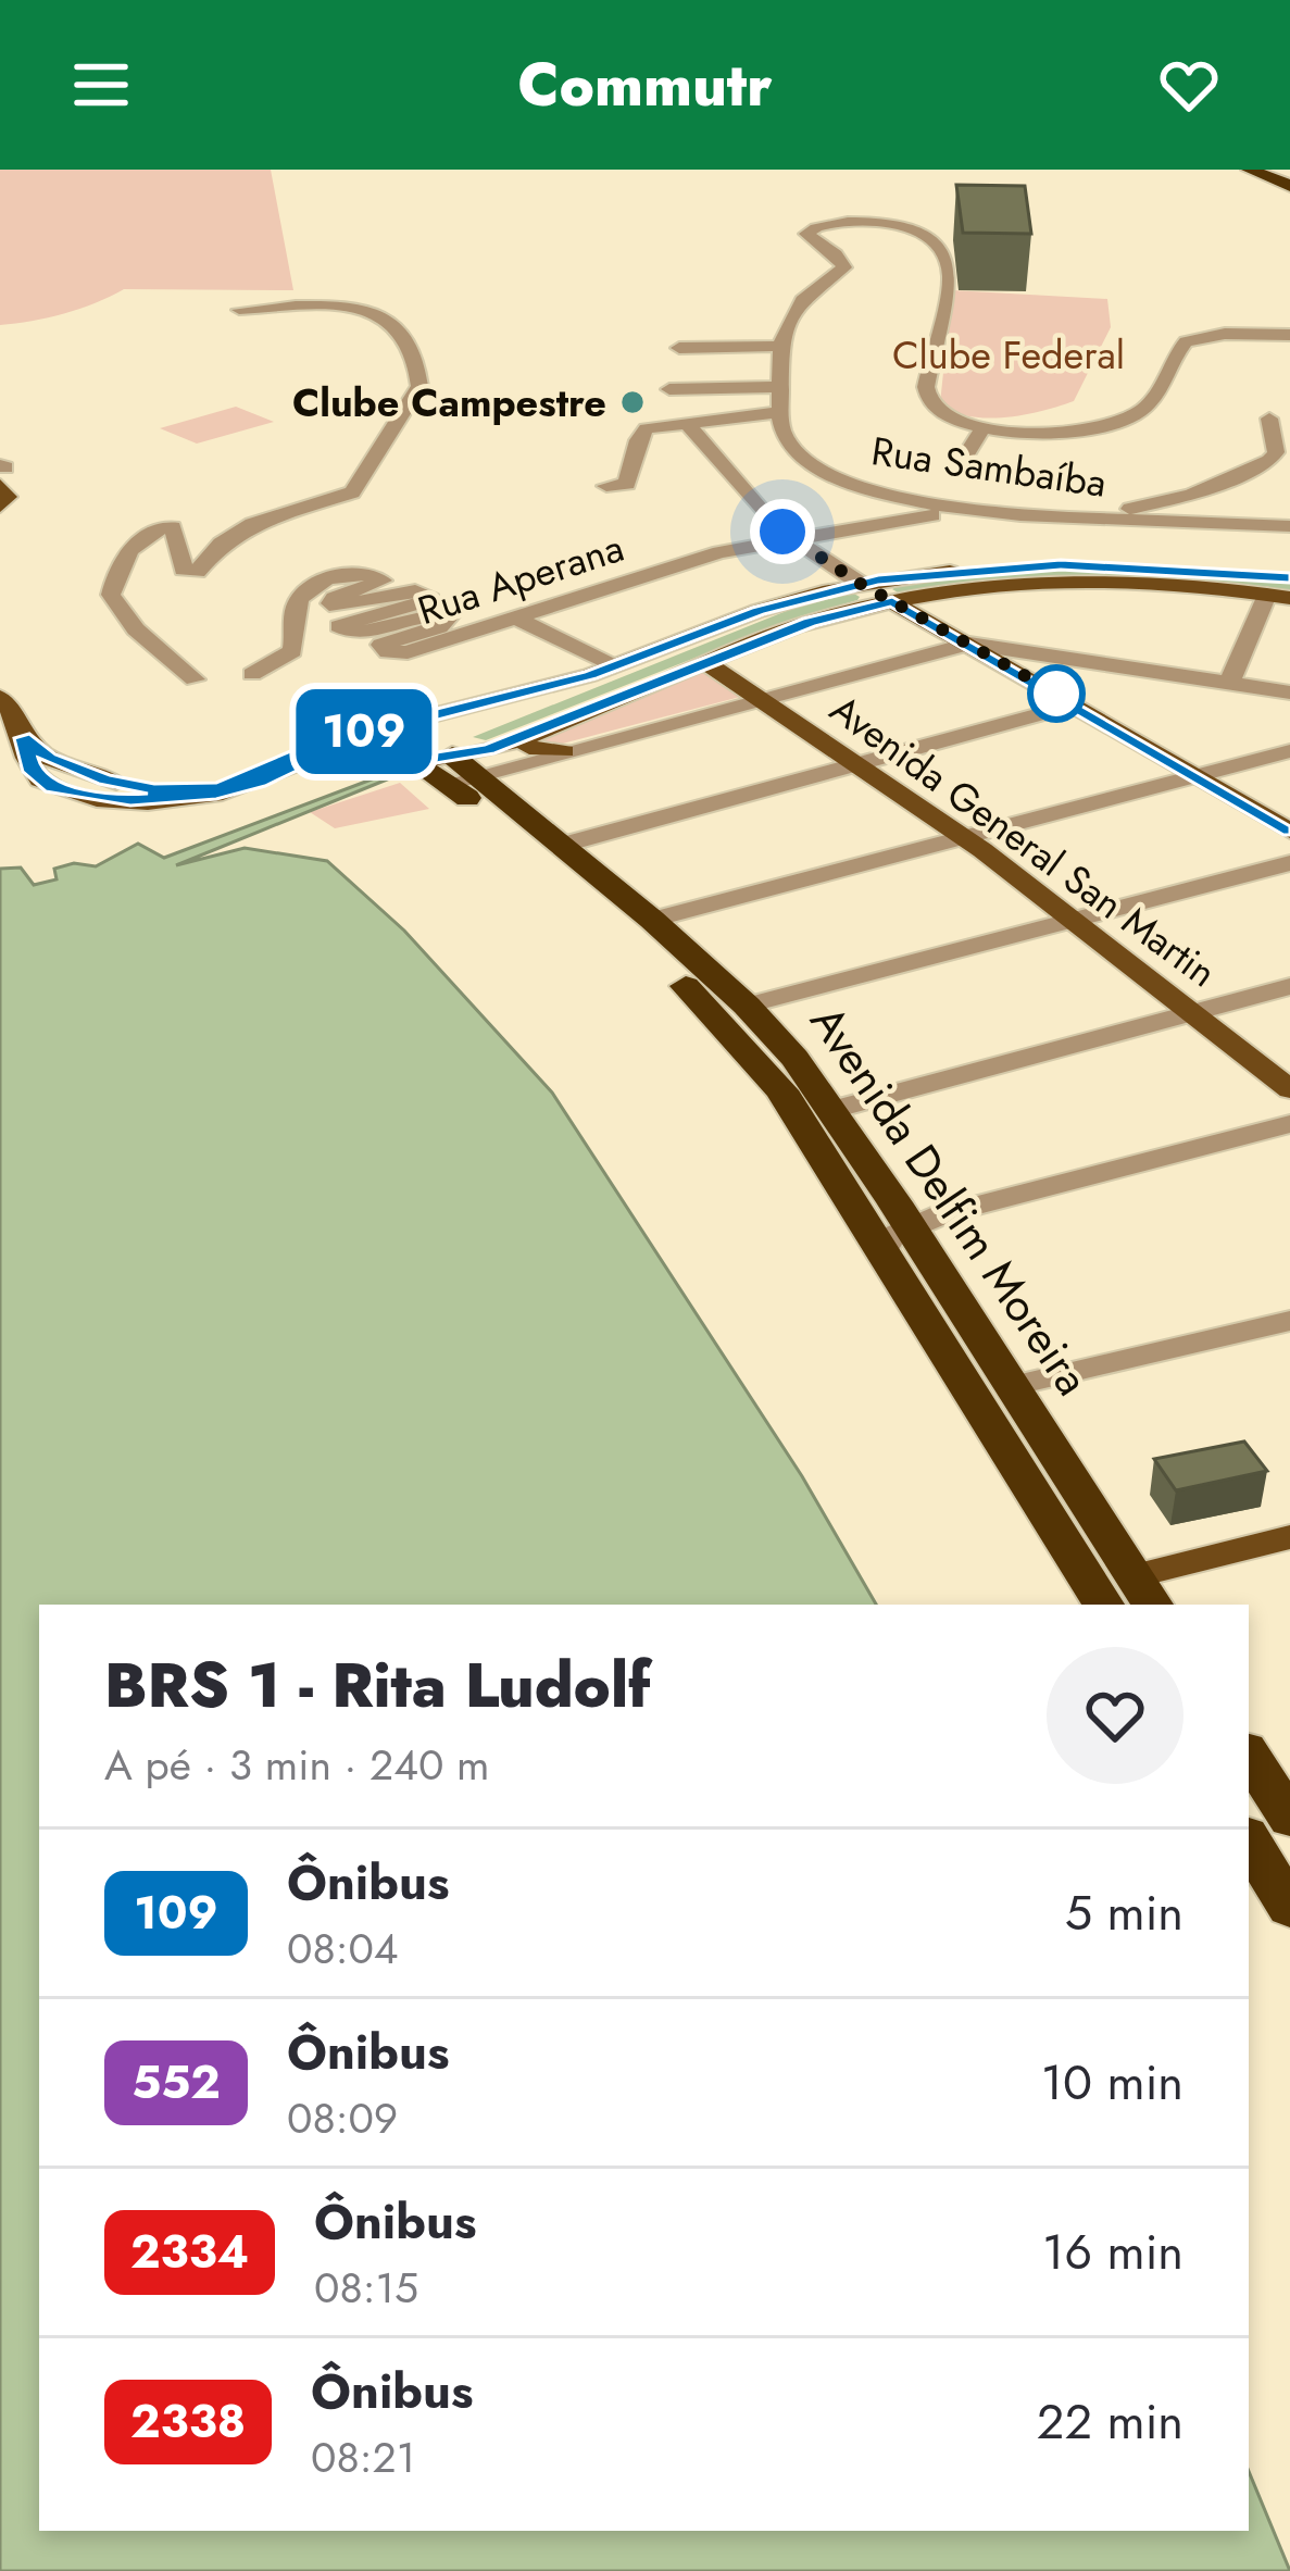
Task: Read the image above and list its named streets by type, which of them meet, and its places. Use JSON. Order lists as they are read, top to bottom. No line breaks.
{"streets":{"highway":["Avenida Delfim Moreira"],"main road":["Avenida General San Martin"],"street":["Rua Sambaíba","Rua Aperana"]},"parks":["Clube Federal"],"places":["Clube Campestre"],"lines":["bus line 109"],"page":{"header":"Commutr","on_map":"109","heading":["BRS 1 - Rita Ludolf","A pé · 3 min · 240 m"],"list":[{"mark":"109","name":"Ônibus","note":"08:04","value":"5 min"},{"mark":"552","name":"Ônibus","note":"08:09","value":"10 min"},{"mark":"2334","name":"Ônibus","note":"08:15","value":"16 min"},{"mark":"2338","name":"Ônibus","note":"08:21","value":"22 min"}]}}
